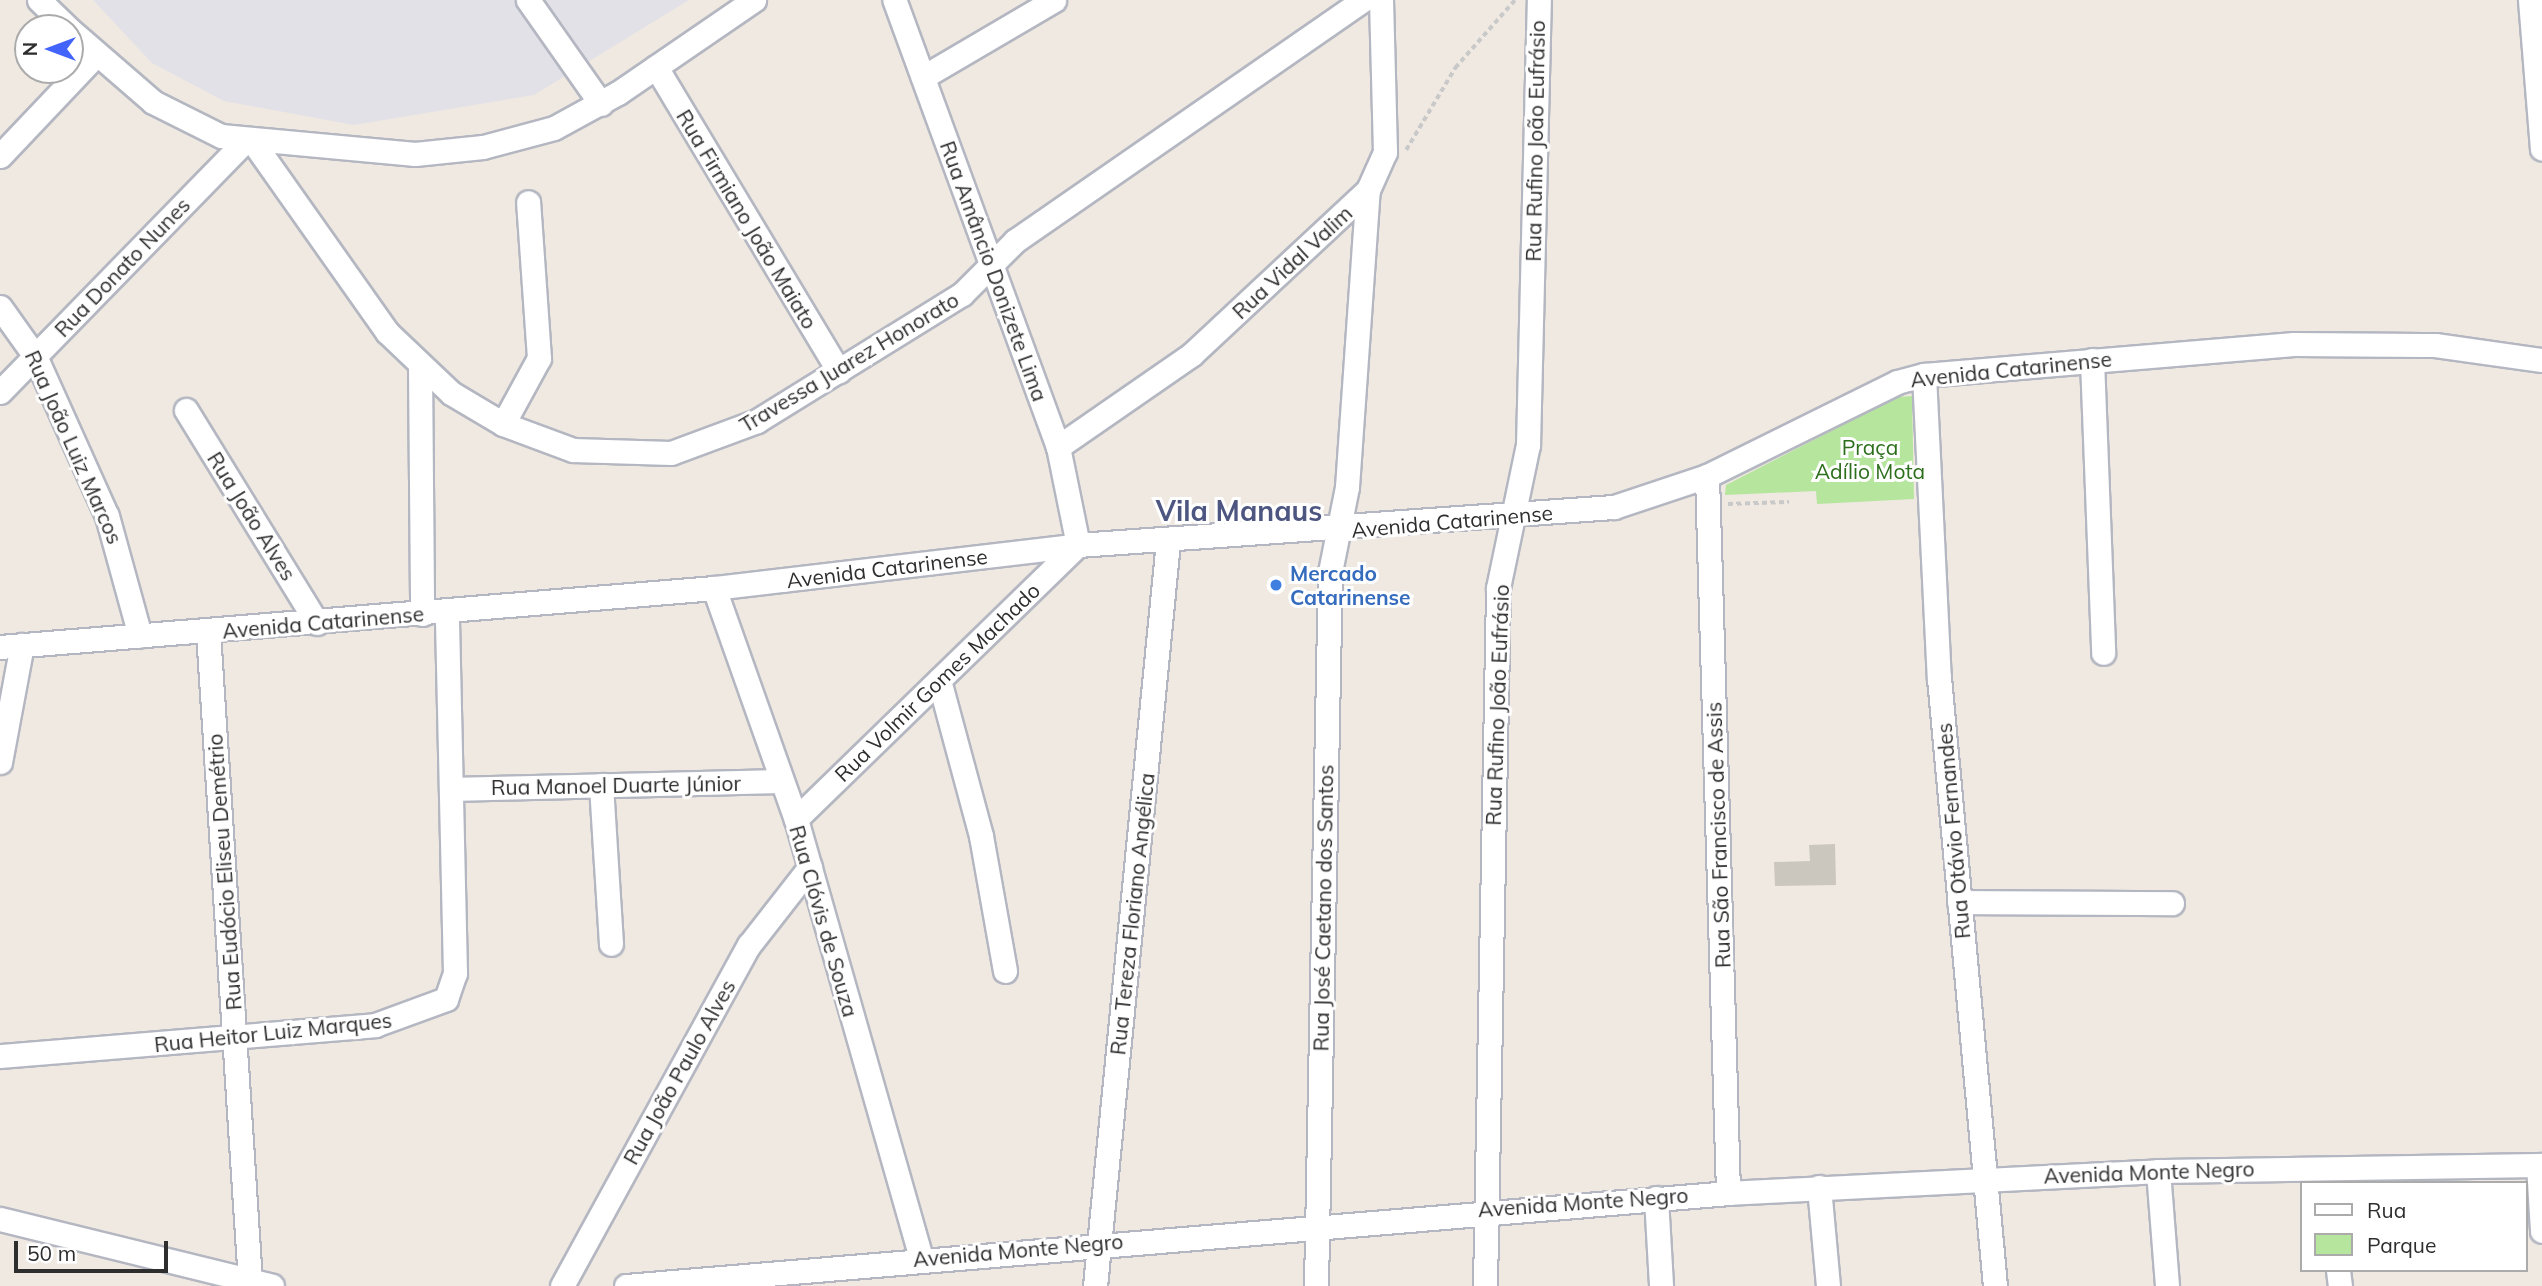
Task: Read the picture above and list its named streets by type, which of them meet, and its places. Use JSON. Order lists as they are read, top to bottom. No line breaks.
{"streets":{"street":["Rua Rufino João Eufrásio","Rua Firmiano João Maiato","Rua Vidal Valim","Rua Donato Nunes","Rua Amâncio Donizete Lima","Travessa Juarez Honorato","Avenida Catarinense","Rua João Luiz Marcos","Rua João Alves","Rua Volmir Gomes Machado","Rua Manoel Duarte Júnior","Rua Otávio Fernandes","Rua São Francisco de Assis","Rua Eudócio Eliseu Demétrio","Rua José Caetano dos Santos","Rua Tereza Floriano Angélica","Rua Clóvis de Souza","Rua Heitor Luiz Marques","Rua João Paulo Alves","Avenida Monte Negro"]},"crossings":[["Rua Rufino João Eufrásio","Avenida Catarinense"],["Rua Rufino João Eufrásio","Avenida Monte Negro"],["Rua Firmiano João Maiato","Travessa Juarez Honorato"],["Rua Vidal Valim","Rua Amâncio Donizete Lima"],["Rua Vidal Valim","Rua José Caetano dos Santos"],["Rua Donato Nunes","Travessa Juarez Honorato"],["Rua Donato Nunes","Rua João Luiz Marcos"],["Rua Amâncio Donizete Lima","Travessa Juarez Honorato"],["Rua Amâncio Donizete Lima","Avenida Catarinense"],["Rua Amâncio Donizete Lima","Rua Volmir Gomes Machado"],["Avenida Catarinense","Rua João Luiz Marcos"],["Avenida Catarinense","Rua João Alves"],["Avenida Catarinense","Rua Volmir Gomes Machado"],["Avenida Catarinense","Rua Otávio Fernandes"],["Avenida Catarinense","Rua São Francisco de Assis"],["Avenida Catarinense","Rua Eudócio Eliseu Demétrio"],["Avenida Catarinense","Rua José Caetano dos Santos"],["Avenida Catarinense","Rua Tereza Floriano Angélica"],["Avenida Catarinense","Rua Clóvis de Souza"],["Avenida Catarinense","Rua Heitor Luiz Marques"],["Rua Volmir Gomes Machado","Rua Clóvis de Souza"],["Rua Manoel Duarte Júnior","Rua Clóvis de Souza"],["Rua Manoel Duarte Júnior","Rua Heitor Luiz Marques"],["Rua Otávio Fernandes","Avenida Monte Negro"],["Rua São Francisco de Assis","Avenida Monte Negro"],["Rua Eudócio Eliseu Demétrio","Rua Heitor Luiz Marques"],["Rua José Caetano dos Santos","Avenida Monte Negro"],["Rua Tereza Floriano Angélica","Avenida Monte Negro"],["Rua Clóvis de Souza","Rua João Paulo Alves"],["Rua Clóvis de Souza","Avenida Monte Negro"]],"districts":["Vila Manaus"],"parks":["Praça Adílio Mota"],"places":["Mercado Catarinense"],"legend":["Rua","Parque"],"scale_bar":"50 m","north":"left"}
